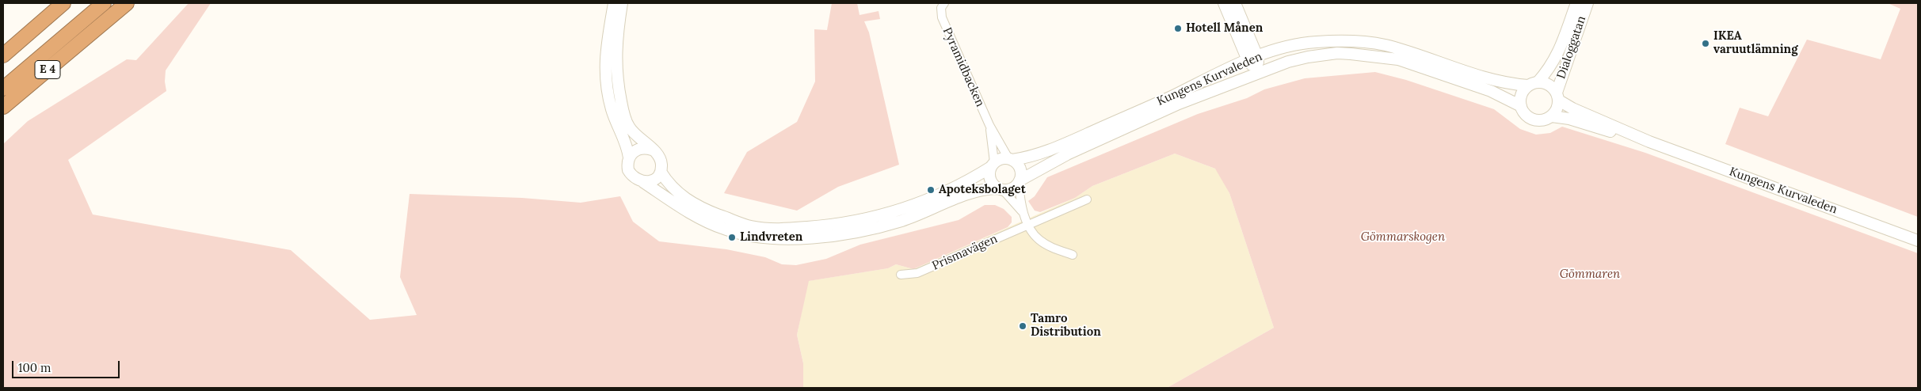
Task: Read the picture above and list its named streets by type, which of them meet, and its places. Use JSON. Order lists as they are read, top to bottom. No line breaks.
{"streets":{"highway":["E 4"],"street":["Dialoggatan","Pyramidbacken","Kungens Kurvaleden","Prismavägen"]},"crossings":[["Dialoggatan","Kungens Kurvaleden"],["Pyramidbacken","Kungens Kurvaleden"]],"parks":["Gömmarskogen","Gömmaren"],"places":["Hotell Månen","IKEA varuutlämning","Apoteksbolaget","Lindvreten","Tamro Distribution"],"scale_bar":"100 m"}
